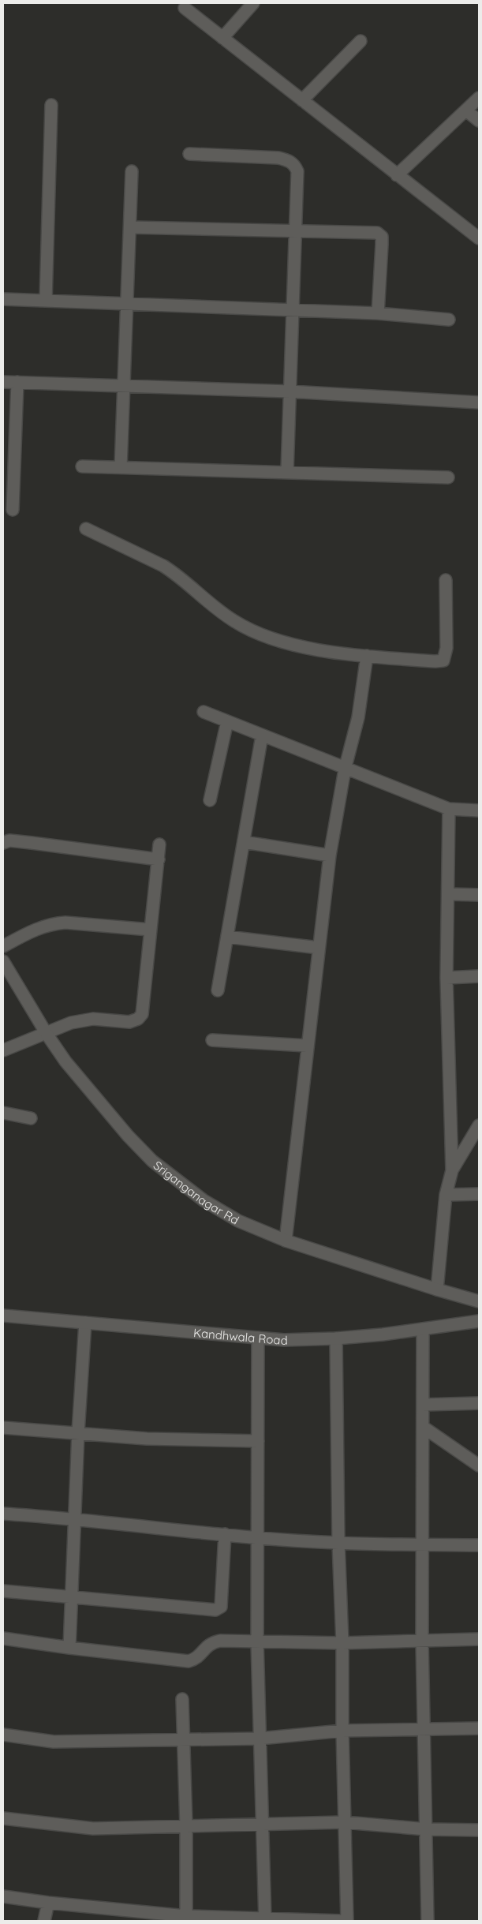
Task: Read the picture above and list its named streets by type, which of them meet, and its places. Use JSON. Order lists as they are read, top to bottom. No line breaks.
{"streets":{"street":["Sriganganagar Rd","Kandhwala Road"]}}
